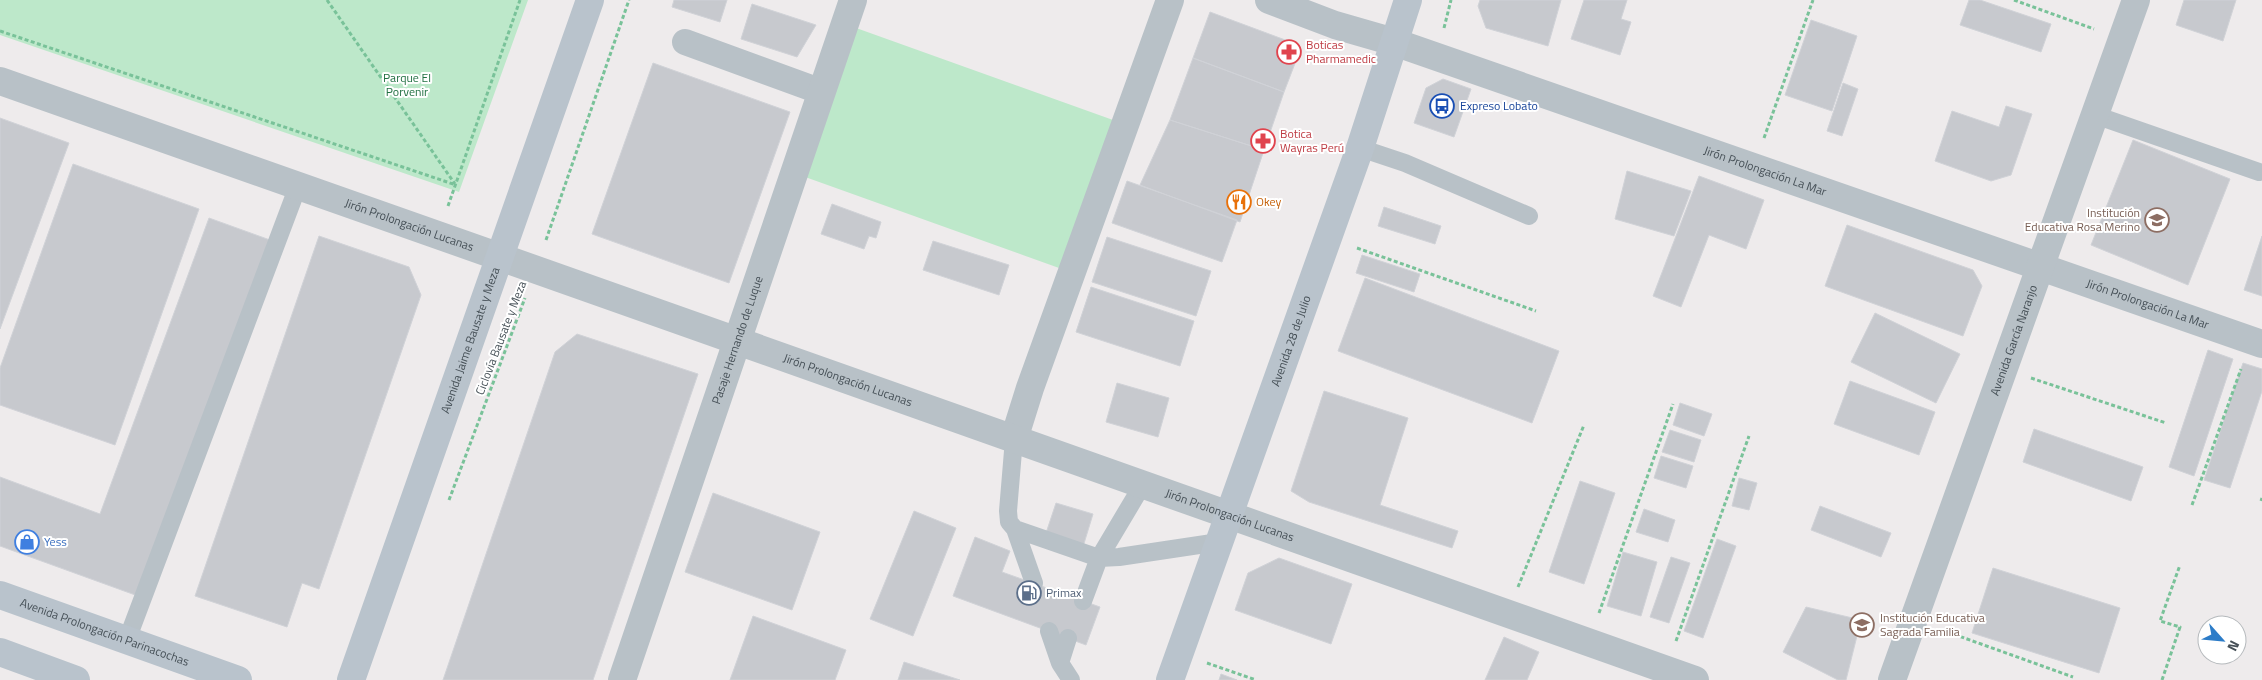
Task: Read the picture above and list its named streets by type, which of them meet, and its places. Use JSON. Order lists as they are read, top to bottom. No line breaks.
{"streets":{"main road":["Avenida Jaime Bausate y Meza","Avenida 28 de Julio","Avenida Prolongación Parinacochas"],"street":["Jirón Prolongación La Mar","Jirón Prolongación Lucanas","Pasaje Hernando de Luque","Avenida García Naranjo"],"path":["Ciclovía Bausate y Meza"]},"crossings":[["Jirón Prolongación La Mar","Avenida García Naranjo"],["Jirón Prolongación La Mar","Avenida 28 de Julio"],["Jirón Prolongación Lucanas","Ciclovía Bausate y Meza"],["Jirón Prolongación Lucanas","Avenida Jaime Bausate y Meza"],["Jirón Prolongación Lucanas","Pasaje Hernando de Luque"],["Jirón Prolongación Lucanas","Avenida 28 de Julio"]],"parks":["Parque El Porvenir"],"places":{"pharmacy":["Boticas Pharmamedic","Botica Wayras Perú"],"bus stop":["Expreso Lobato"],"restaurant":["Okey"],"school or university":["Institución Educativa Rosa Merino","Institución Educativa Sagrada Familia"],"shop":["Yess"],"fuel station":["Primax"]},"north":"bottom right"}
